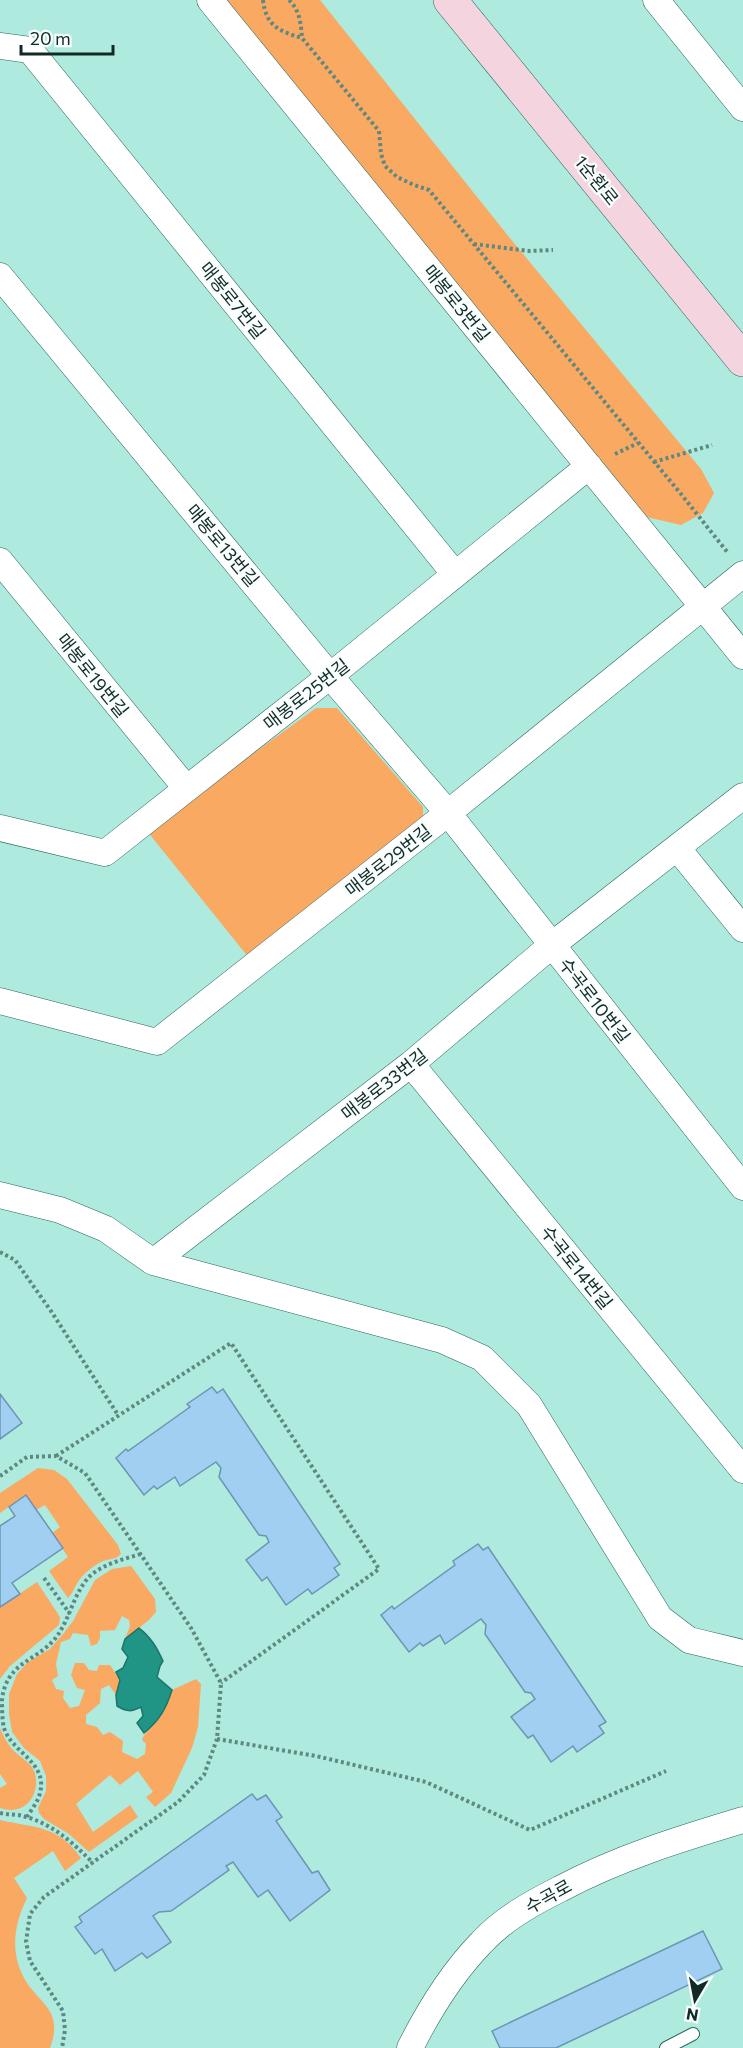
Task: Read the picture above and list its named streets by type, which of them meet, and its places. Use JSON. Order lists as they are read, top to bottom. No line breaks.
{"streets":{"main road":["1순환로"],"street":["매봉로7번길","매봉로3번길","매봉로13번길","매봉로19번길","매봉로25번길","매봉로29번길","수곡로10번길","매봉로33번길","수곡로14번길","수곡로"]},"crossings":[["매봉로7번길","매봉로25번길"],["매봉로3번길","매봉로25번길"],["매봉로3번길","매봉로29번길"],["매봉로13번길","매봉로25번길"],["매봉로13번길","매봉로29번길"],["매봉로13번길","수곡로10번길"],["매봉로19번길","매봉로25번길"],["매봉로29번길","수곡로10번길"],["수곡로10번길","매봉로33번길"],["매봉로33번길","수곡로14번길"]],"scale_bar":"20 m","north":"bottom"}
